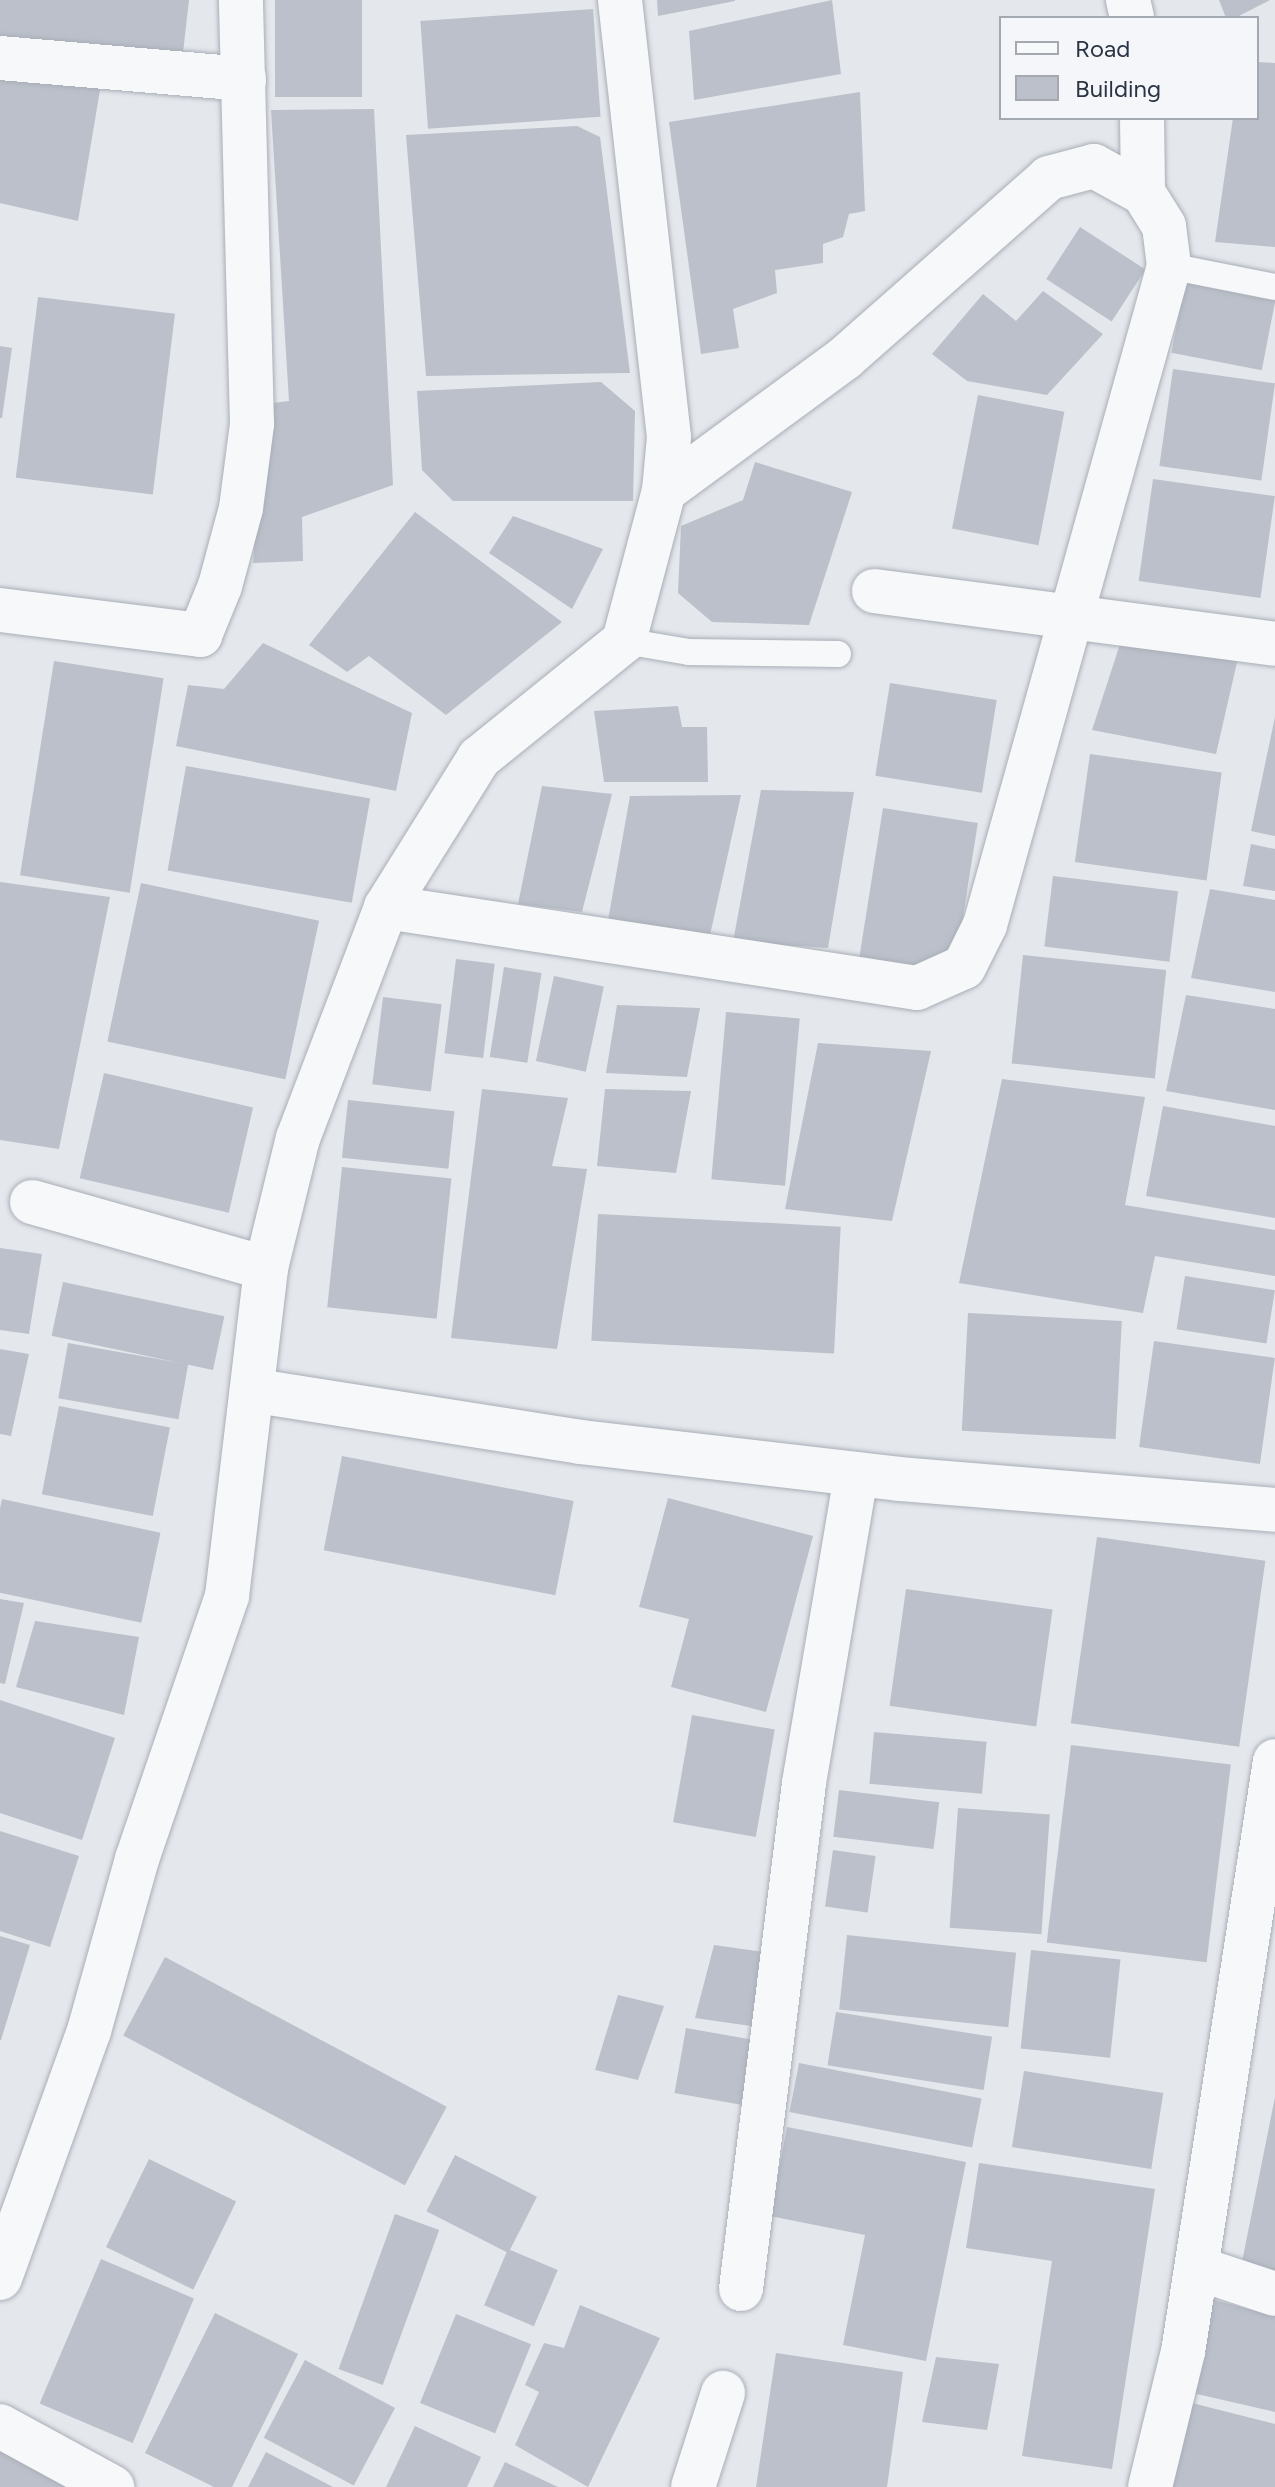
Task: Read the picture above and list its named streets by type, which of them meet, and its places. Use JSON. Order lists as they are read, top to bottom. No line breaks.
{"legend":["Road","Building"]}
